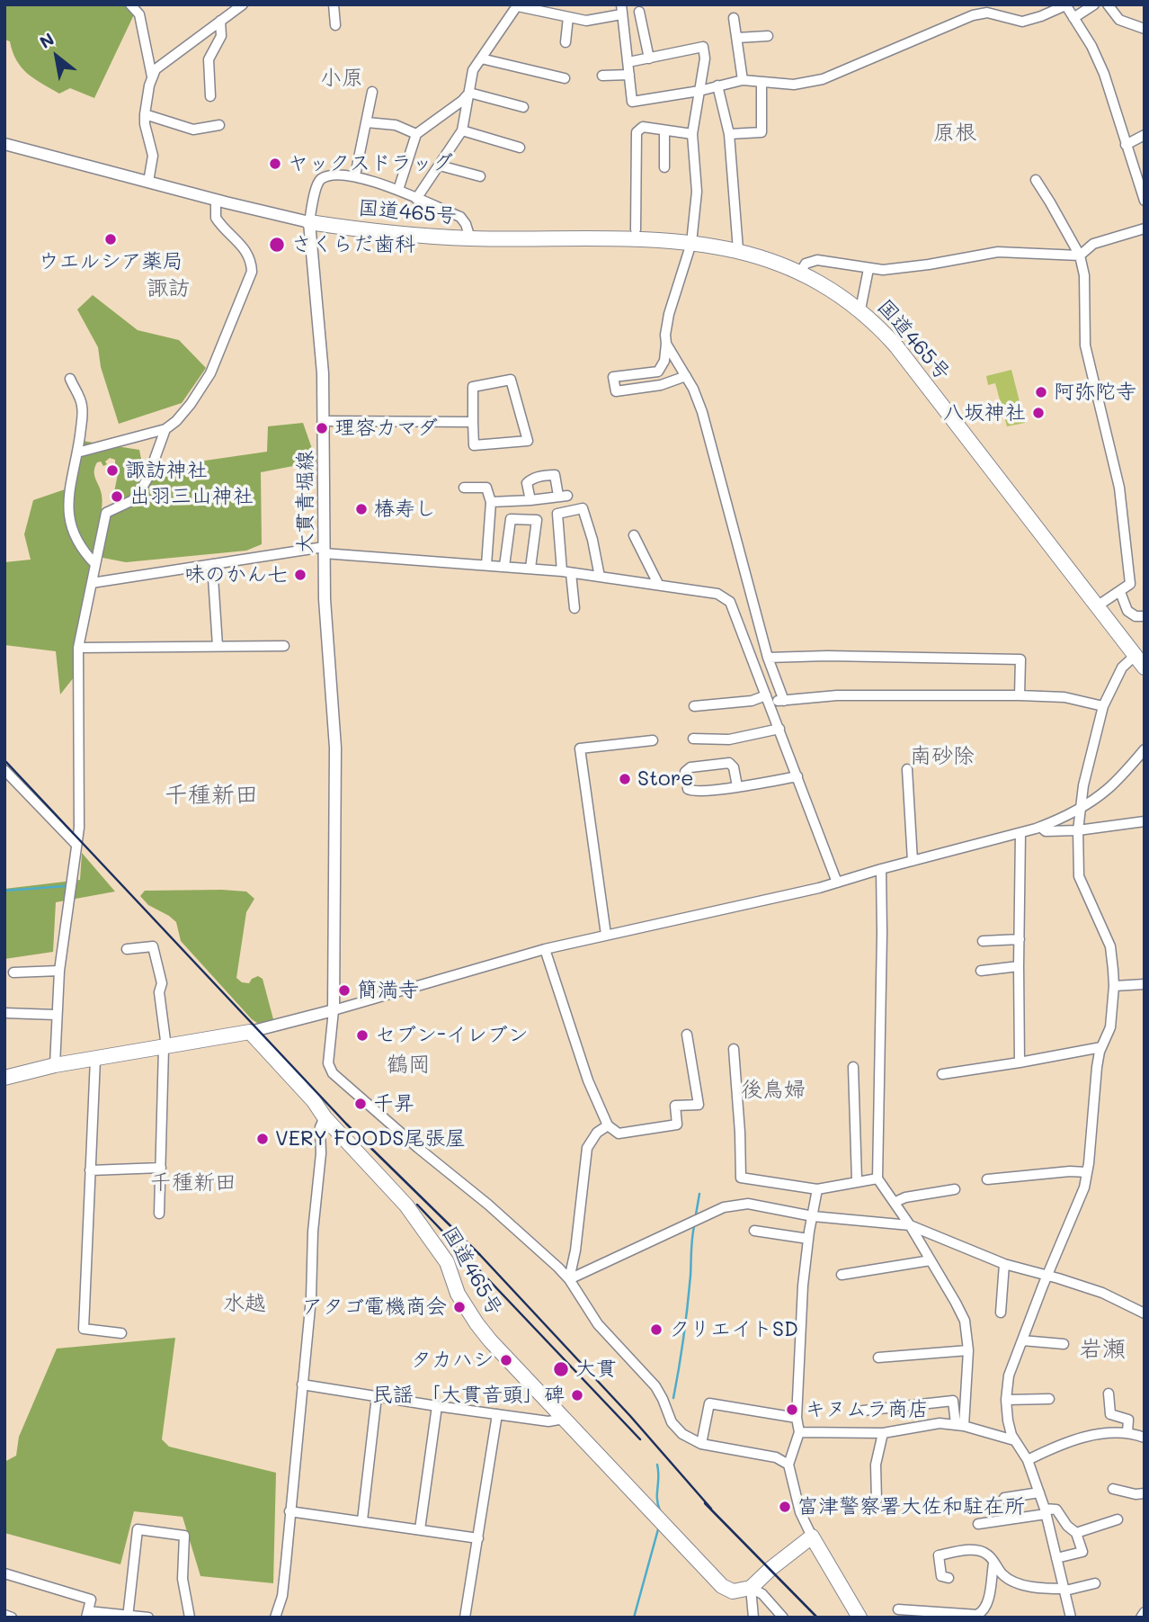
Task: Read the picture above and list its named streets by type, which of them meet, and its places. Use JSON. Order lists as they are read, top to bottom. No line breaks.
{"streets":{"highway":["国道465号"],"main road":["大貫青堀線"]},"crossings":[["国道465号","大貫青堀線"]],"districts":["小原","原根","諏訪","南砂除","千種新田","鶴岡","後鳥婦","千種新田","水越","岩瀬"],"places":["ヤックスドラッグ","ウエルシア薬局","さくらだ歯科","阿弥陀寺","八坂神社","理容カマダ","諏訪神社","出羽三山神社","椿寿し","味のかん七","Store","簡満寺","セブン-イレブン","千昇","VERY FOODS尾張屋","アタゴ電機商会","クリエイトSD","タカハシ","大貫","民謡 「大貫音頭」碑","キヌムラ商店","富津警察署大佐和駐在所"],"north":"top left"}
